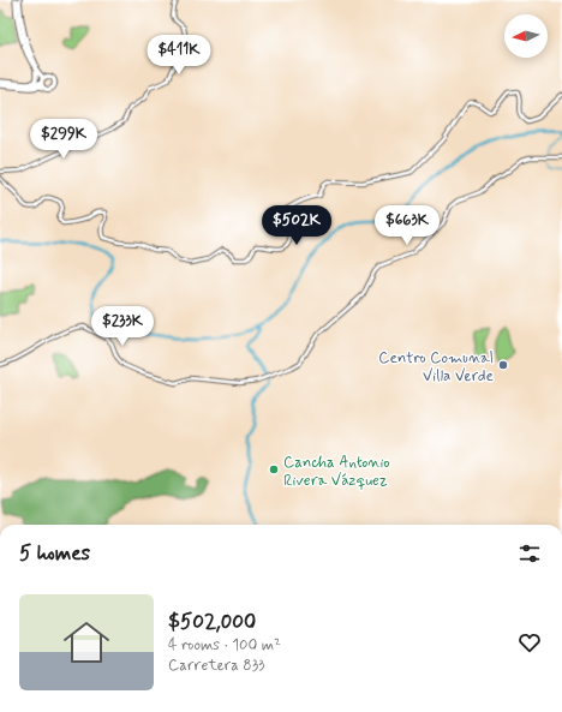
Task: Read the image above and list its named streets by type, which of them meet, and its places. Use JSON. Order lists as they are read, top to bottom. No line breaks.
{"places":["Centro Comunal Villa Verde","Cancha Antonio Rivera Vázquez"],"north":"left","page":{"price":["$411K","$299K","$502K","$663K","$233K"],"heading":"5 homes","list":[{"name":"$502,000","note":"4 rooms · 100 m² · Carretera 833"}]}}
